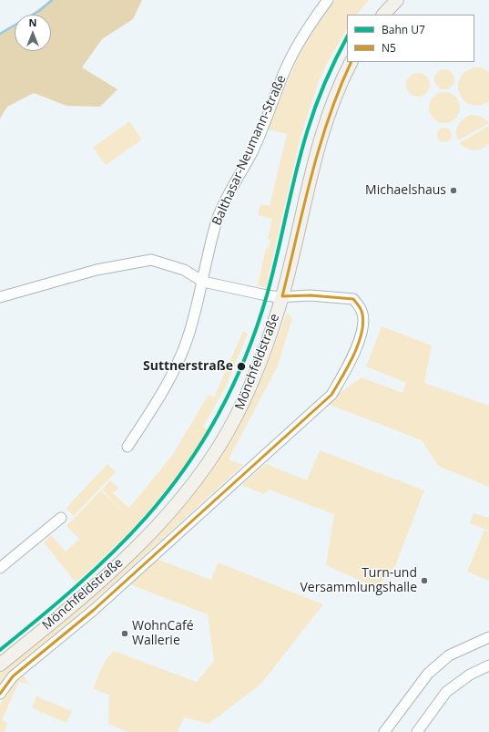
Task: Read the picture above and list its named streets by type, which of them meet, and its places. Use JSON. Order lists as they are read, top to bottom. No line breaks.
{"streets":{"main road":["Mönchfeldstraße"],"street":["Balthasar-Neumann-Straße"]},"places":["Michaelshaus","Suttnerstraße","Turn-und Versammlungshalle","WohnCafé Wallerie"],"lines":["rail line U7","transit line N5"],"legend":["Bahn U7","N5"],"north":"top"}
